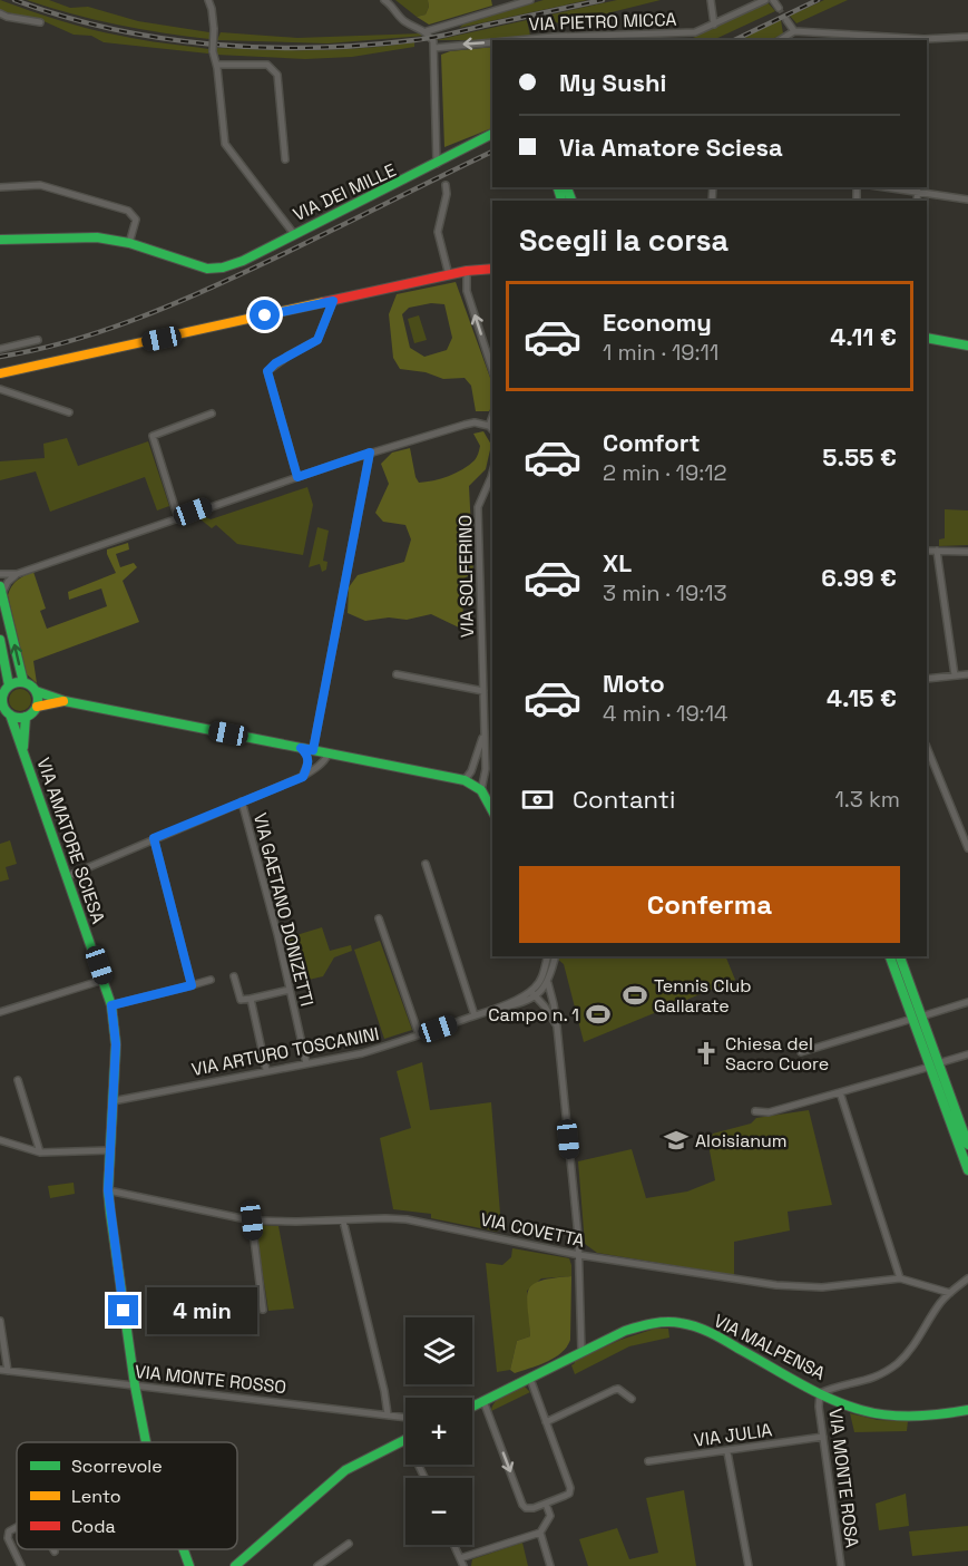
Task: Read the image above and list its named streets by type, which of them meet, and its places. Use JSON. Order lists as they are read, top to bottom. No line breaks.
{"streets":{"street":["VIA PIETRO MICCA","VIA DEI MILLE","VIA SOLFERINO","VIA AMATORE SCIESA","VIA GAETANO DONIZETTI","VIA ARTURO TOSCANINI","VIA COVETTA","VIA MALPENSA","VIA MONTE ROSSO","VIA JULIA","VIA MONTE ROSA"]},"crossings":[["VIA AMATORE SCIESA","VIA ARTURO TOSCANINI"],["VIA AMATORE SCIESA","VIA COVETTA"],["VIA AMATORE SCIESA","VIA MONTE ROSSO"],["VIA GAETANO DONIZETTI","VIA ARTURO TOSCANINI"],["VIA COVETTA","VIA MALPENSA"],["VIA MALPENSA","VIA MONTE ROSA"],["VIA JULIA","VIA MONTE ROSA"]],"one_way":["VIA PIETRO MICCA"],"places":{"sports":["Tennis Club Gallarate","Campo n. 1"],"church":["Chiesa del Sacro Cuore"],"school or university":["Aloisianum"]},"legend":["Scorrevole","Lento","Coda"],"page":{"banner":["My Sushi","Via Amatore Sciesa"],"heading":"Scegli la corsa","list":[{"name":"Economy","note":"1 min · 19:11","value":"4.11 €"},{"name":"Comfort","note":"2 min · 19:12","value":"5.55 €"},{"name":"XL","note":"3 min · 19:13","value":"6.99 €"},{"name":"Moto","note":"4 min · 19:14","value":"4.15 €"}],"pay":["Contanti","1.3 km"],"buttons":"Conferma","bubble":"4 min","map_buttons":["+","−"]}}
